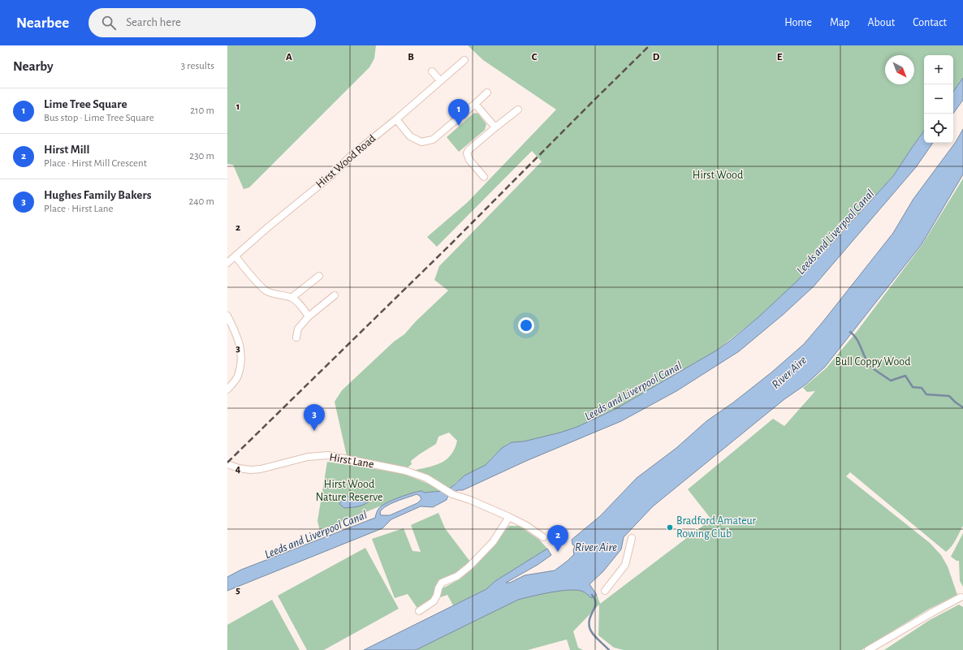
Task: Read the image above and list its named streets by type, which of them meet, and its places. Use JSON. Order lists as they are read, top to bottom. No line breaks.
{"streets":{"street":["Hirst Wood Road","Hirst Lane"]},"water":["Leeds and Liverpool Canal","River Aire"],"parks":["Hirst Wood","Bull Coppy Wood","Hirst Wood Nature Reserve"],"places":["Bradford Amateur Rowing Club"],"north":"bottom right","page":{"header":"Nearbee","search":"Search here","nav":["Home","Map","About","Contact"],"heading":["Nearby","3 results"],"map_buttons":["+","−"],"list":[{"mark":"1","name":"Lime Tree Square","note":"Bus stop · Lime Tree Square","value":"210 m"},{"mark":"2","name":"Hirst Mill","note":"Place · Hirst Mill Crescent","value":"230 m"},{"mark":"3","name":"Hughes Family Bakers","note":"Place · Hirst Lane","value":"240 m"}],"pins":["1","3","2"]},"grid":{"columns":["A","B","C","D","E"],"rows":["1","2","3","4","5"]}}
